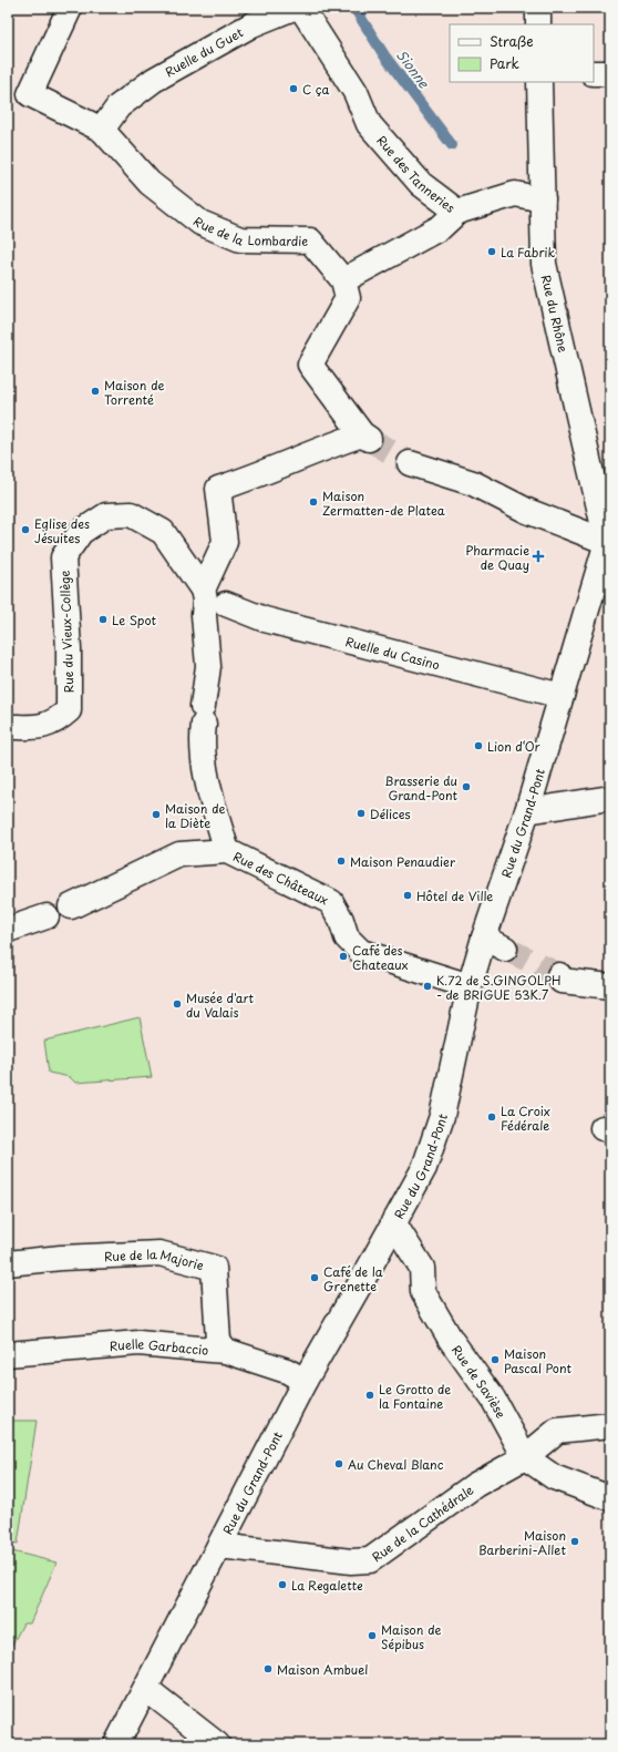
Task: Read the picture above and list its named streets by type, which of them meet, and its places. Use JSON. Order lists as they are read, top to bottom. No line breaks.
{"streets":{"street":["Ruelle du Guet","Rue des Tanneries","Rue de la Lombardie","Rue du Rhône","Rue du Vieux-Collège","Ruelle du Casino","Rue du Grand-Pont","Rue des Châteaux","Rue de la Majorie","Ruelle Garbaccio","Rue de Savièse","Rue de la Cathédrale"]},"crossings":[["Ruelle du Guet","Rue de la Lombardie"],["Rue des Tanneries","Rue de la Lombardie"],["Rue du Rhône","Rue du Grand-Pont"],["Rue du Vieux-Collège","Ruelle du Casino"],["Ruelle du Casino","Rue du Grand-Pont"],["Rue du Grand-Pont","Rue des Châteaux"],["Rue du Grand-Pont","Ruelle Garbaccio"],["Rue du Grand-Pont","Rue de Savièse"],["Rue du Grand-Pont","Rue de la Cathédrale"],["Rue de la Majorie","Ruelle Garbaccio"],["Rue de Savièse","Rue de la Cathédrale"]],"water":["Sionne"],"places":{"other":["C ça","La Fabrik","Maison de Torrenté","Maison Zermatten-de Platea","Eglise des Jésuites","Le Spot","Lion d‘Or","Brasserie du Grand-Pont","Délices","Maison de la Diète","Maison Penaudier","Hôtel de Ville","Café des Chateaux","K.72 de S.GINGOLPH - de BRIGUE 53K.7","Musée d'art du Valais","La Croix Fédérale","Café de la Grenette","Maison Pascal Pont","Le Grotto de la Fontaine","Au Cheval Blanc","Maison Barberini-Allet","La Regalette","Maison de Sépibus","Maison Ambuel"],"health":["Pharmacie de Quay"]},"legend":["Straße","Park"]}
